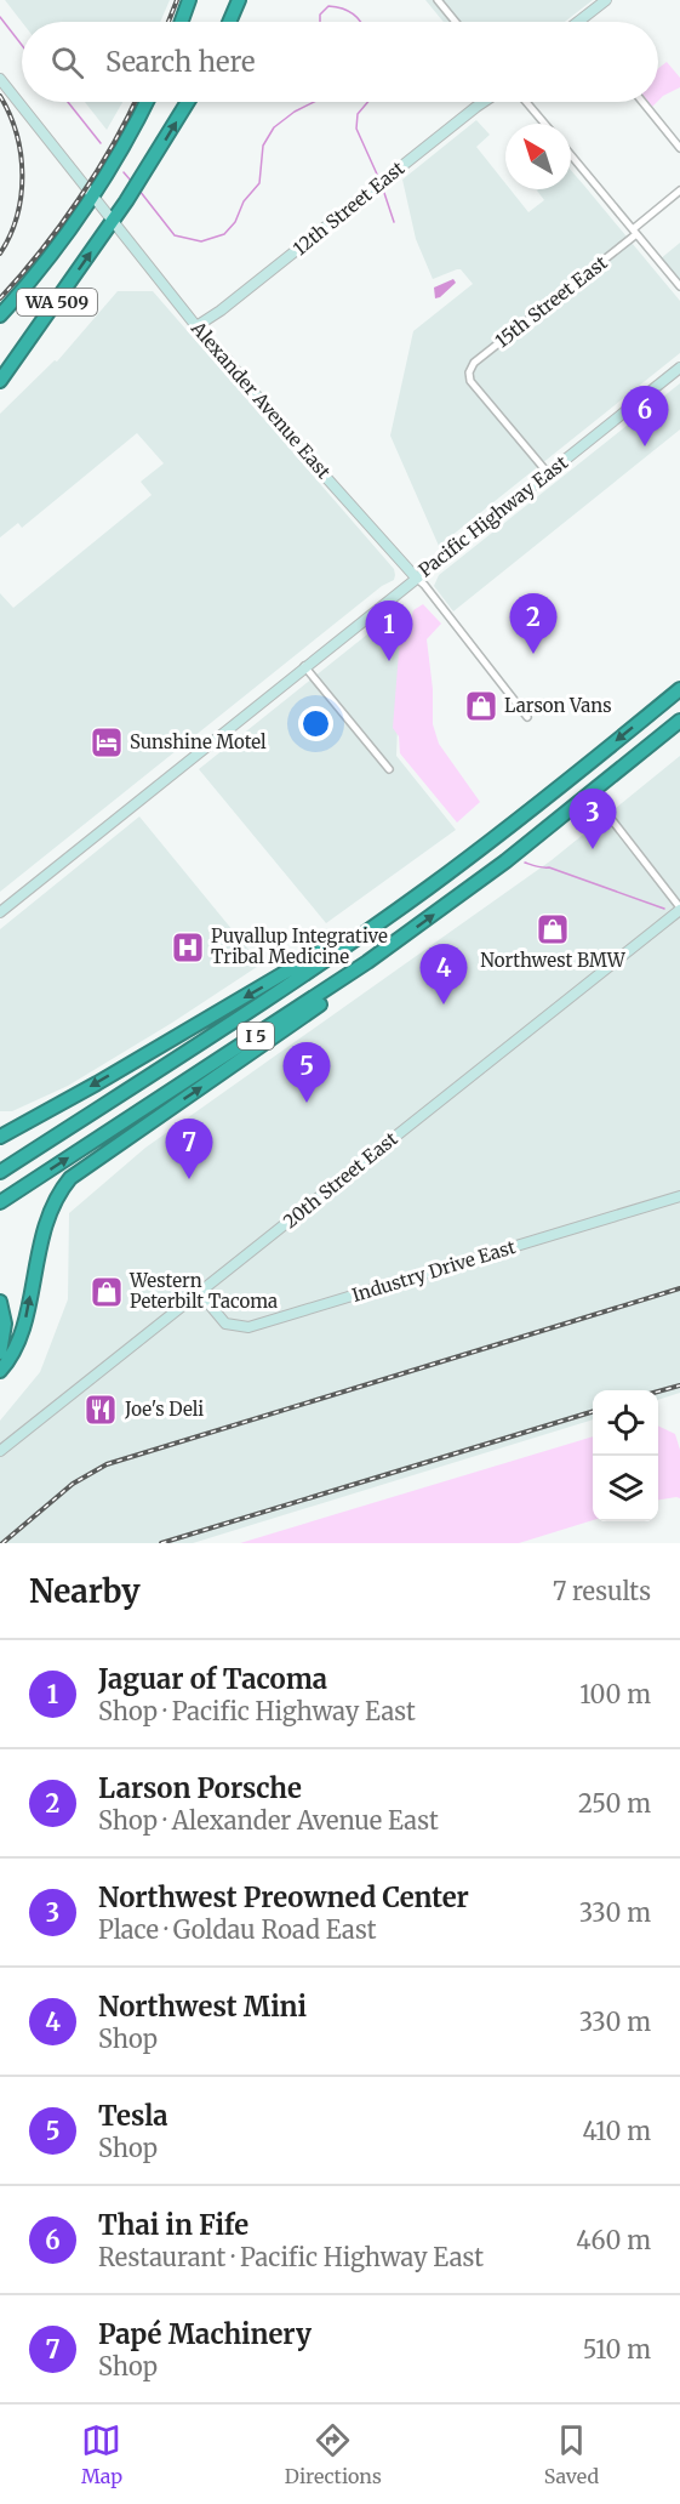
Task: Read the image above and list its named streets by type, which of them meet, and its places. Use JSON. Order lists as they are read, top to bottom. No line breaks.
{"streets":{"highway":["WA 509","I 5"],"main road":["12th Street East","Alexander Avenue East","Pacific Highway East","20th Street East","Industry Drive East"],"street":["15th Street East"]},"crossings":[["12th Street East","Alexander Avenue East"],["WA 509","Alexander Avenue East"],["15th Street East","Pacific Highway East"],["Alexander Avenue East","Pacific Highway East"],["20th Street East","Industry Drive East"]],"places":{"shop":["Larson Vans","Northwest BMW","Western Peterbilt Tacoma"],"hotel":["Sunshine Motel"],"hospital":["Puyallup Integrative Tribal Medicine"],"restaurant":["Joe's Deli"]},"north":"top left","page":{"search":"Search here","pins":["6","2","1","3","4","5","7"],"heading":["Nearby","7 results"],"list":[{"mark":"1","name":"Jaguar of Tacoma","note":"Shop · Pacific Highway East","value":"100 m"},{"mark":"2","name":"Larson Porsche","note":"Shop · Alexander Avenue East","value":"250 m"},{"mark":"3","name":"Northwest Preowned Center","note":"Place · Goldau Road East","value":"330 m"},{"mark":"4","name":"Northwest Mini","note":"Shop","value":"330 m"},{"mark":"5","name":"Tesla","note":"Shop","value":"410 m"},{"mark":"6","name":"Thai in Fife","note":"Restaurant · Pacific Highway East","value":"460 m"},{"mark":"7","name":"Papé Machinery","note":"Shop","value":"510 m"}],"nav":["Map","Directions","Saved"]}}
